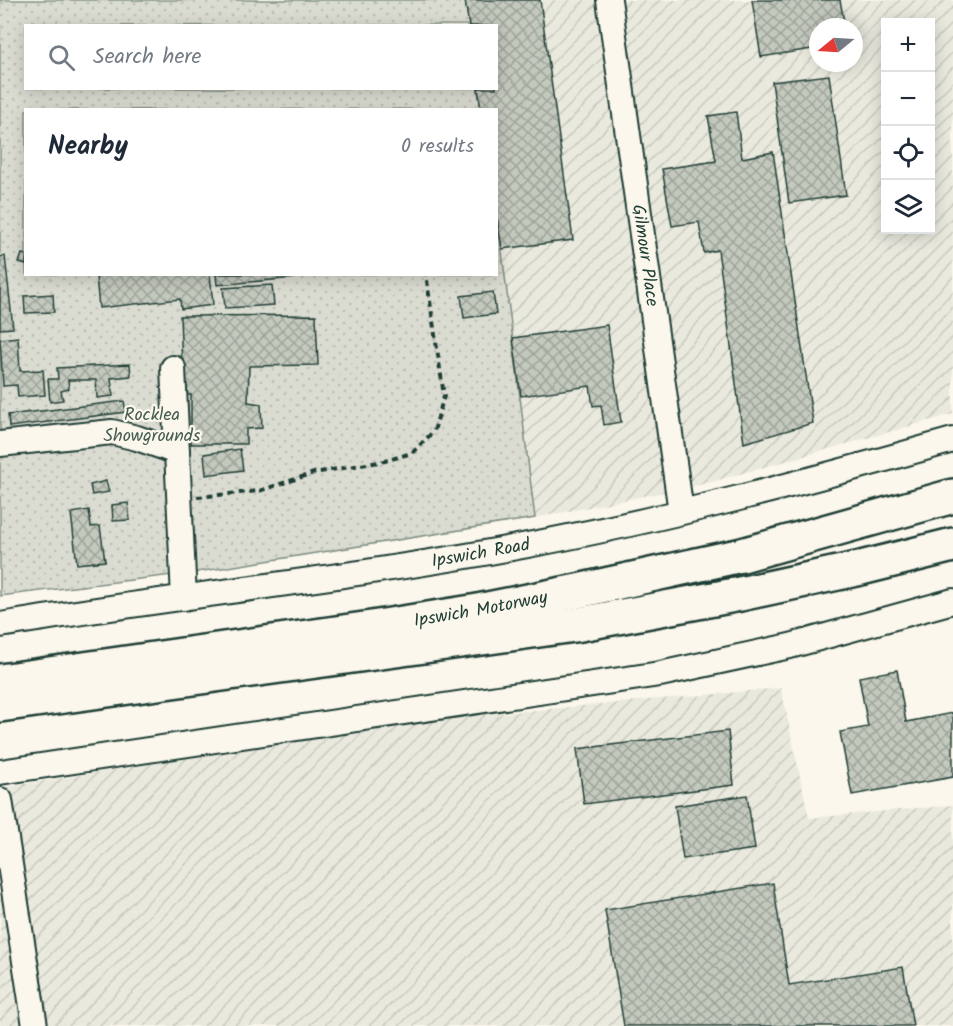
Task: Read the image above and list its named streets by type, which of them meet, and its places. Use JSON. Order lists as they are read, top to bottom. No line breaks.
{"streets":{"highway":["Ipswich Motorway"],"street":["Gilmour Place","Ipswich Road"]},"crossings":[["Gilmour Place","Ipswich Road"]],"parks":["Rocklea Showgrounds"],"north":"left","page":{"map_buttons":["+","−"],"search":"Search here","heading":["Nearby","0 results"]}}
